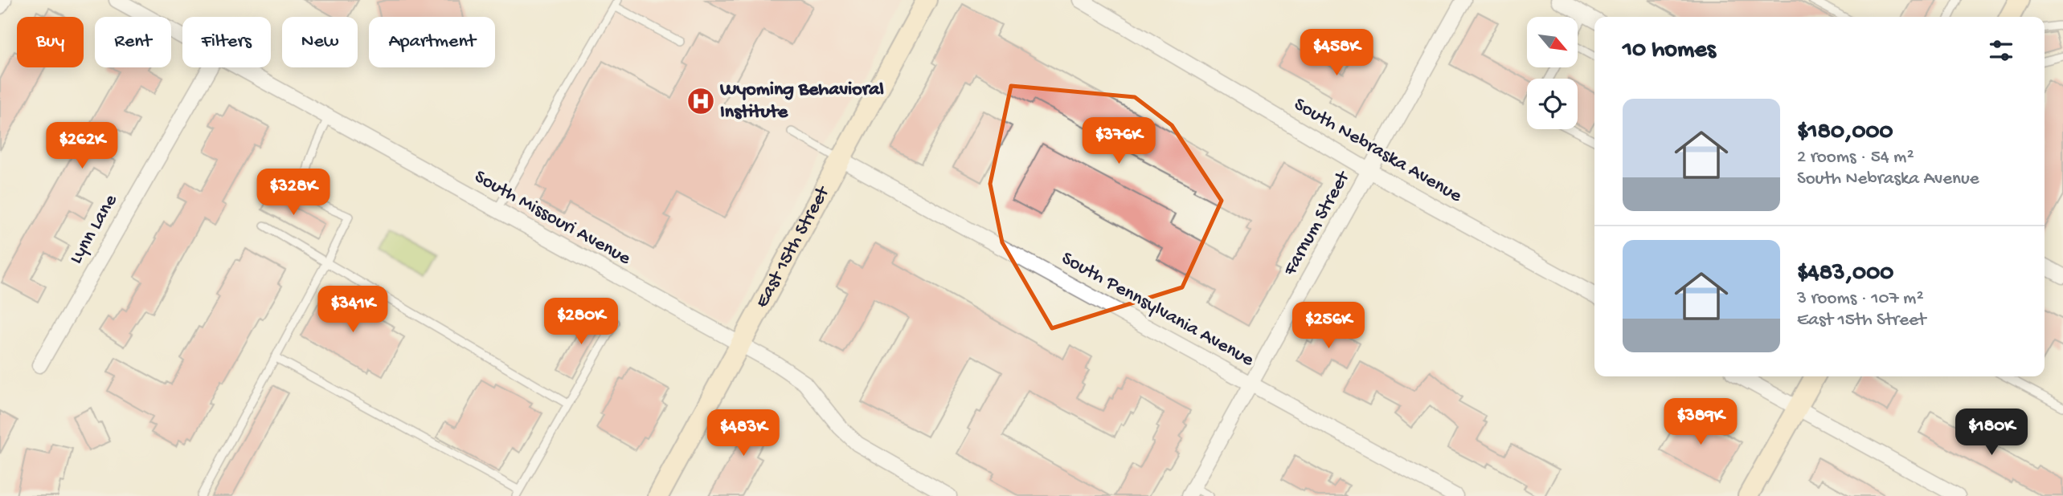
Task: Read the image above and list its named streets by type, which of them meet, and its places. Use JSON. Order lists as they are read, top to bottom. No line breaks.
{"streets":{"main road":["East 15th Street"],"street":["South Nebraska Avenue","South Missouri Avenue","Farnum Street","Lynn Lane","South Pennsylvania Avenue"]},"crossings":[["South Nebraska Avenue","Farnum Street"],["South Missouri Avenue","East 15th Street"],["Farnum Street","South Pennsylvania Avenue"],["East 15th Street","South Pennsylvania Avenue"]],"places":{"hospital":["Wyoming Behavioral Institute"]},"north":"bottom right","page":{"chip":["Buy","Rent","Filters","New","Apartment"],"heading":"10 homes","price":["$458K","$376K","$262K","$328K","$341K","$280K","$256K","$389K","$180K","$483K"],"list":[{"name":"$180,000","note":"2 rooms · 54 m² · South Nebraska Avenue"},{"name":"$483,000","note":"3 rooms · 107 m² · East 15th Street"}]}}
